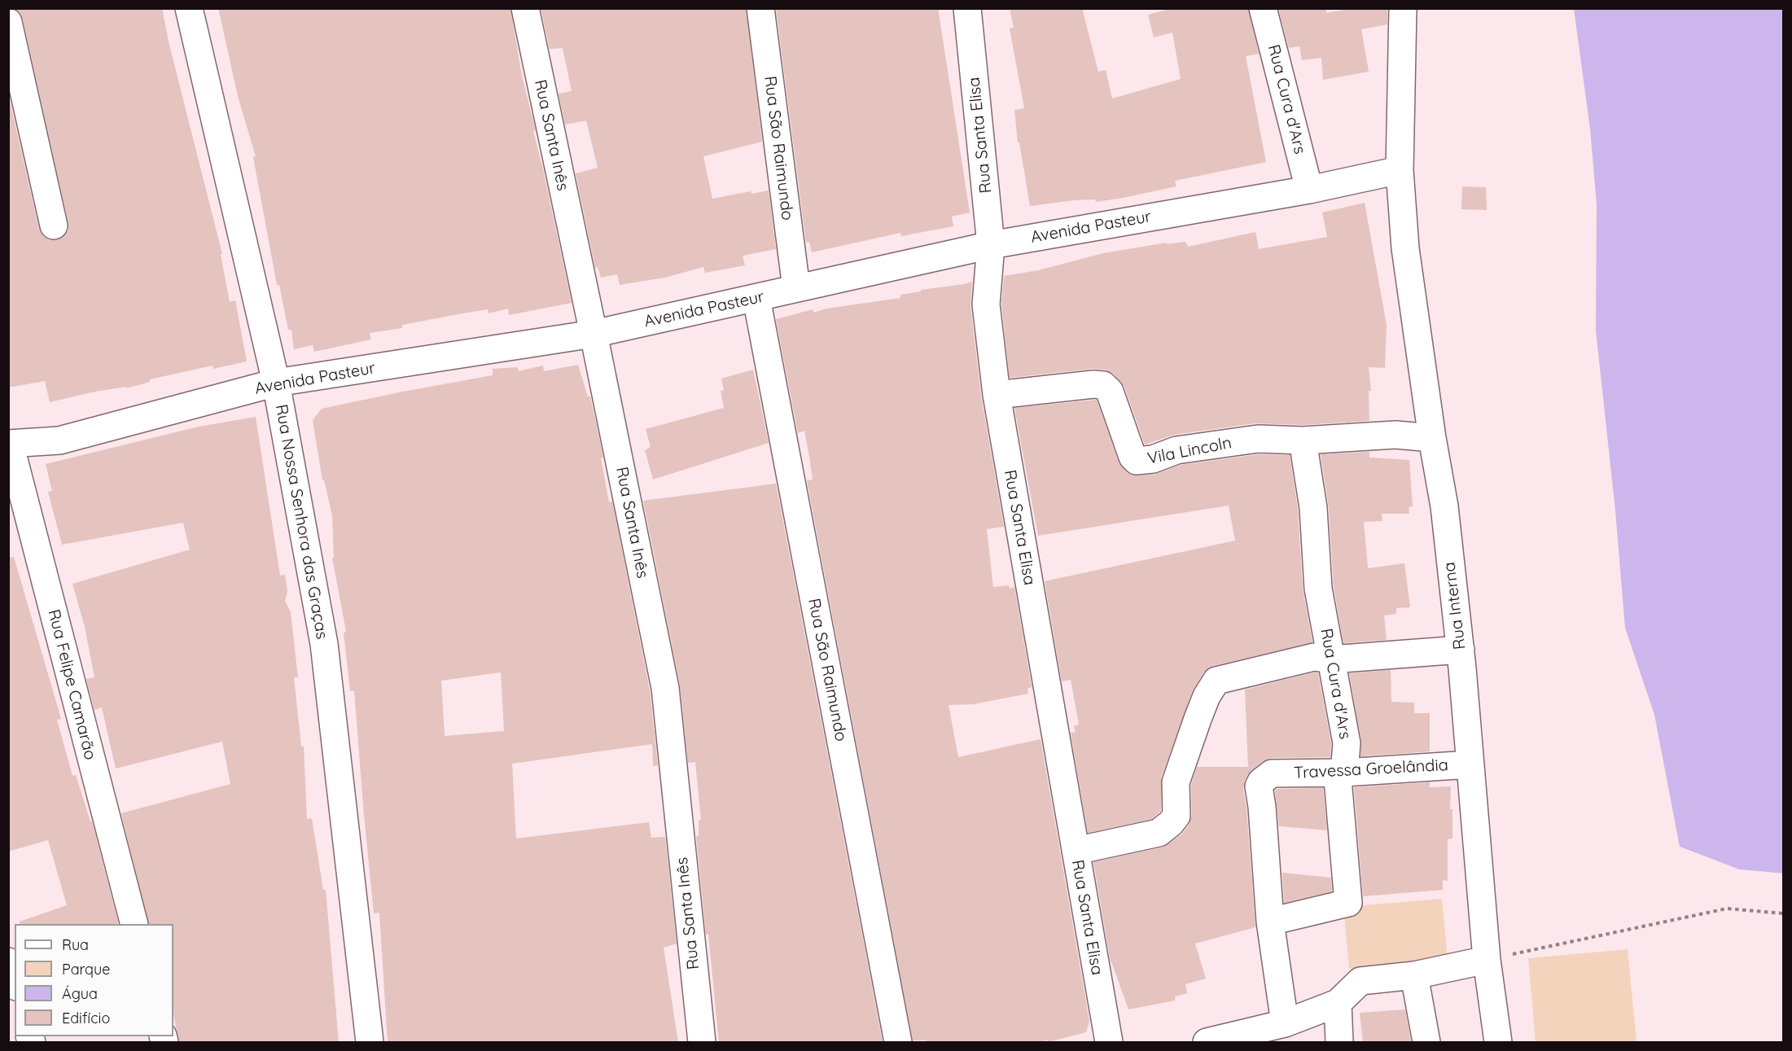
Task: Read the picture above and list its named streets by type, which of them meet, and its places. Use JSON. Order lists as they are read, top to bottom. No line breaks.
{"streets":{"street":["Rua Cura d'Ars","Rua Santa Inês","Rua Santa Elisa","Rua São Raimundo","Avenida Pasteur","Vila Lincoln","Rua Nossa Senhora das Graças","Rua Interna","Rua Felipe Camarão","Travessa Groelândia"]},"crossings":[["Rua Cura d'Ars","Avenida Pasteur"],["Rua Cura d'Ars","Vila Lincoln"],["Rua Cura d'Ars","Travessa Groelândia"],["Rua Santa Inês","Avenida Pasteur"],["Rua Santa Elisa","Avenida Pasteur"],["Rua Santa Elisa","Vila Lincoln"],["Rua São Raimundo","Avenida Pasteur"],["Avenida Pasteur","Rua Nossa Senhora das Graças"],["Avenida Pasteur","Rua Interna"],["Avenida Pasteur","Rua Felipe Camarão"],["Vila Lincoln","Rua Interna"],["Rua Interna","Travessa Groelândia"]],"legend":["Rua","Parque","Água","Edifício"]}
